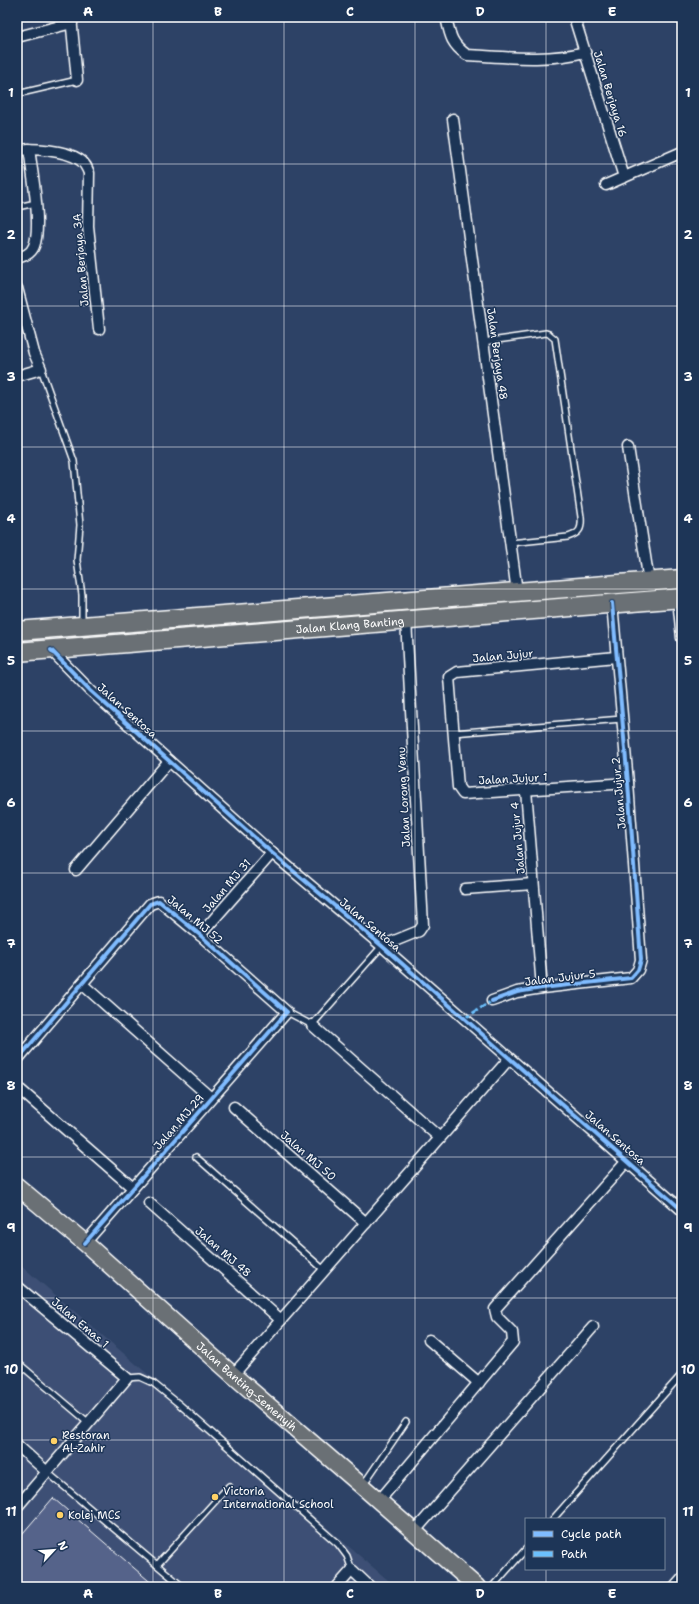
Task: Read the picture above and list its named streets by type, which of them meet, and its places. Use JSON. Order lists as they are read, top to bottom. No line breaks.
{"streets":{"highway":["Jalan Klang Banting"],"main road":["Jalan Banting-Semenyih"],"street":["Jalan Berjaya 16","Jalan Berjaya 3A","Jalan Berjaya 48","Jalan Jujur","Jalan Sentosa","Jalan Jujur 1","Jalan Jujur 2","Jalan Lorong Venu","Jalan Jujur 4","Jalan MJ 31","Jalan MJ 52","Jalan Jujur 5","Jalan MJ 29","Jalan MJ 50","Jalan MJ 48","Jalan Emas 1"]},"crossings":[["Jalan Berjaya 48","Jalan Klang Banting"],["Jalan Klang Banting","Jalan Sentosa"],["Jalan Klang Banting","Jalan Jujur 2"],["Jalan Klang Banting","Jalan Lorong Venu"],["Jalan Jujur","Jalan Jujur 1"],["Jalan Jujur","Jalan Jujur 2"],["Jalan Sentosa","Jalan Lorong Venu"],["Jalan Sentosa","Jalan MJ 31"],["Jalan Jujur 1","Jalan Jujur 2"],["Jalan Jujur 1","Jalan Jujur 4"],["Jalan Jujur 2","Jalan Jujur 5"],["Jalan Jujur 4","Jalan Jujur 5"],["Jalan MJ 31","Jalan MJ 52"],["Jalan MJ 52","Jalan MJ 29"],["Jalan MJ 29","Jalan Banting-Semenyih"]],"places":["Restoran Al-Zahir","Victoria International School","Kolej MCS"],"legend":["Cycle path","Path"],"north":"top right","grid":{"columns":["A","B","C","D","E"],"rows":["1","2","3","4","5","6","7","8","9","10","11"]}}
